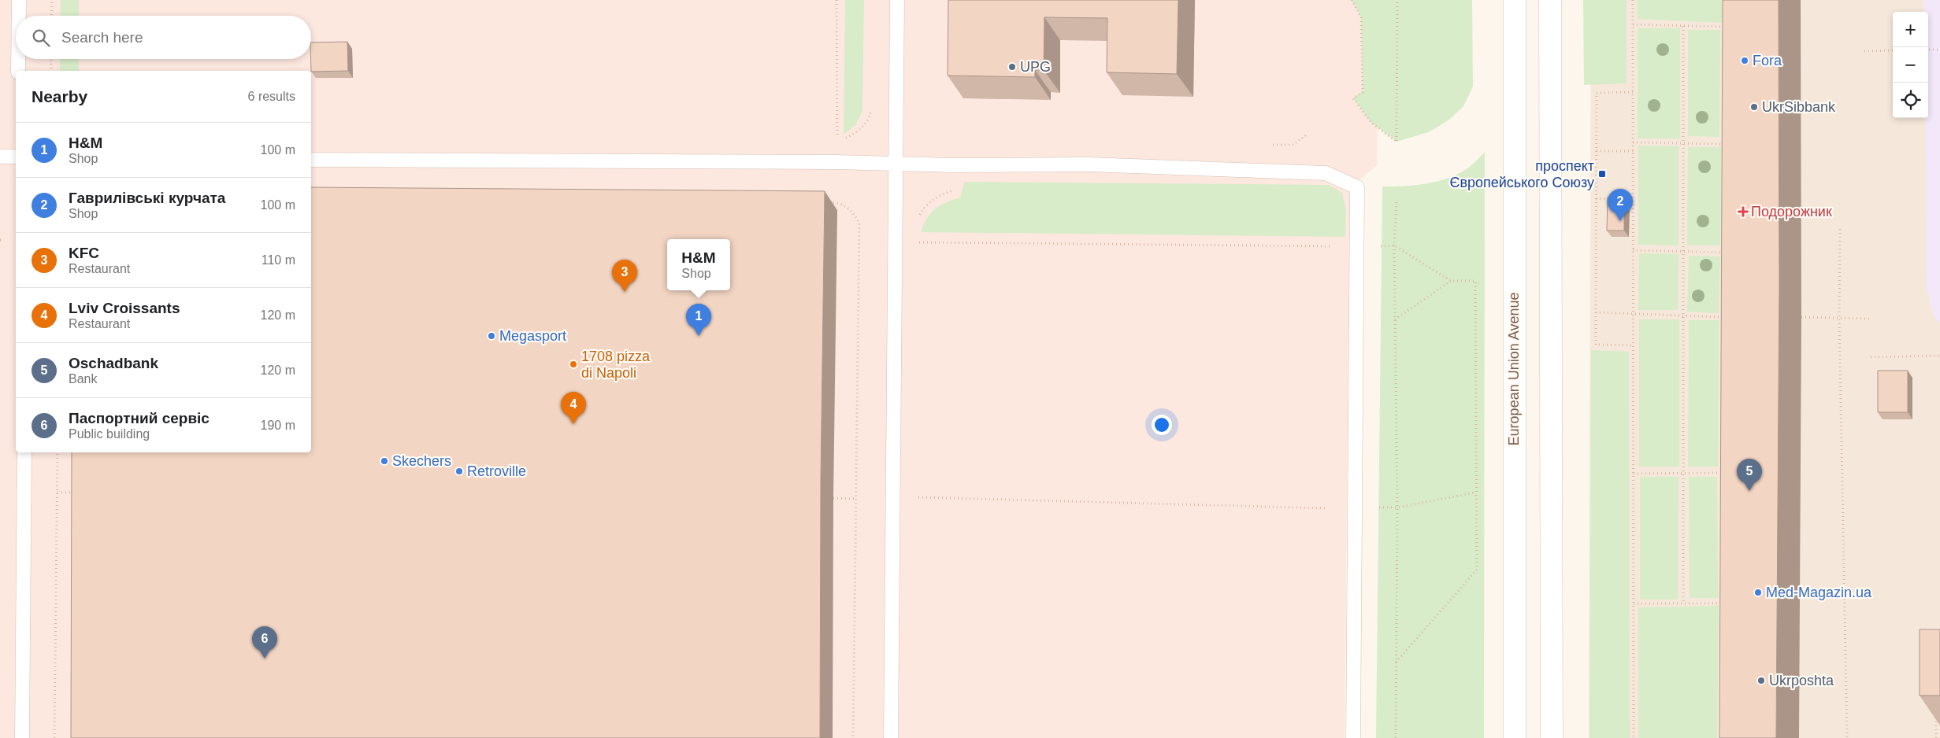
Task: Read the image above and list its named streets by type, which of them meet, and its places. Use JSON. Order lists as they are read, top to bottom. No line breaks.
{"streets":{"main road":["European Union Avenue"]},"places":{"other":["Fora","UPG","UkrSibbank","Megasport","1708 pizza di Napoli","Skechers","Retroville","Med-Magazin.ua","Ukrposhta"],"transit":["проспект Європейського Союзу"],"health":["Подорожник"]},"page":{"map_buttons":["+","−"],"search":"Search here","heading":["Nearby","6 results"],"list":[{"mark":"1","name":"H&M","note":"Shop","value":"100 m"},{"mark":"2","name":"Гаврилівські курчата","note":"Shop","value":"100 m"},{"mark":"3","name":"KFC","note":"Restaurant","value":"110 m"},{"mark":"4","name":"Lviv Croissants","note":"Restaurant","value":"120 m"},{"mark":"5","name":"Oschadbank","note":"Bank","value":"120 m"},{"mark":"6","name":"Паспортний сервіс","note":"Public building","value":"190 m"}],"pins":["2","3","1","4","5","6"],"popup":["H&M","Shop"]}}
